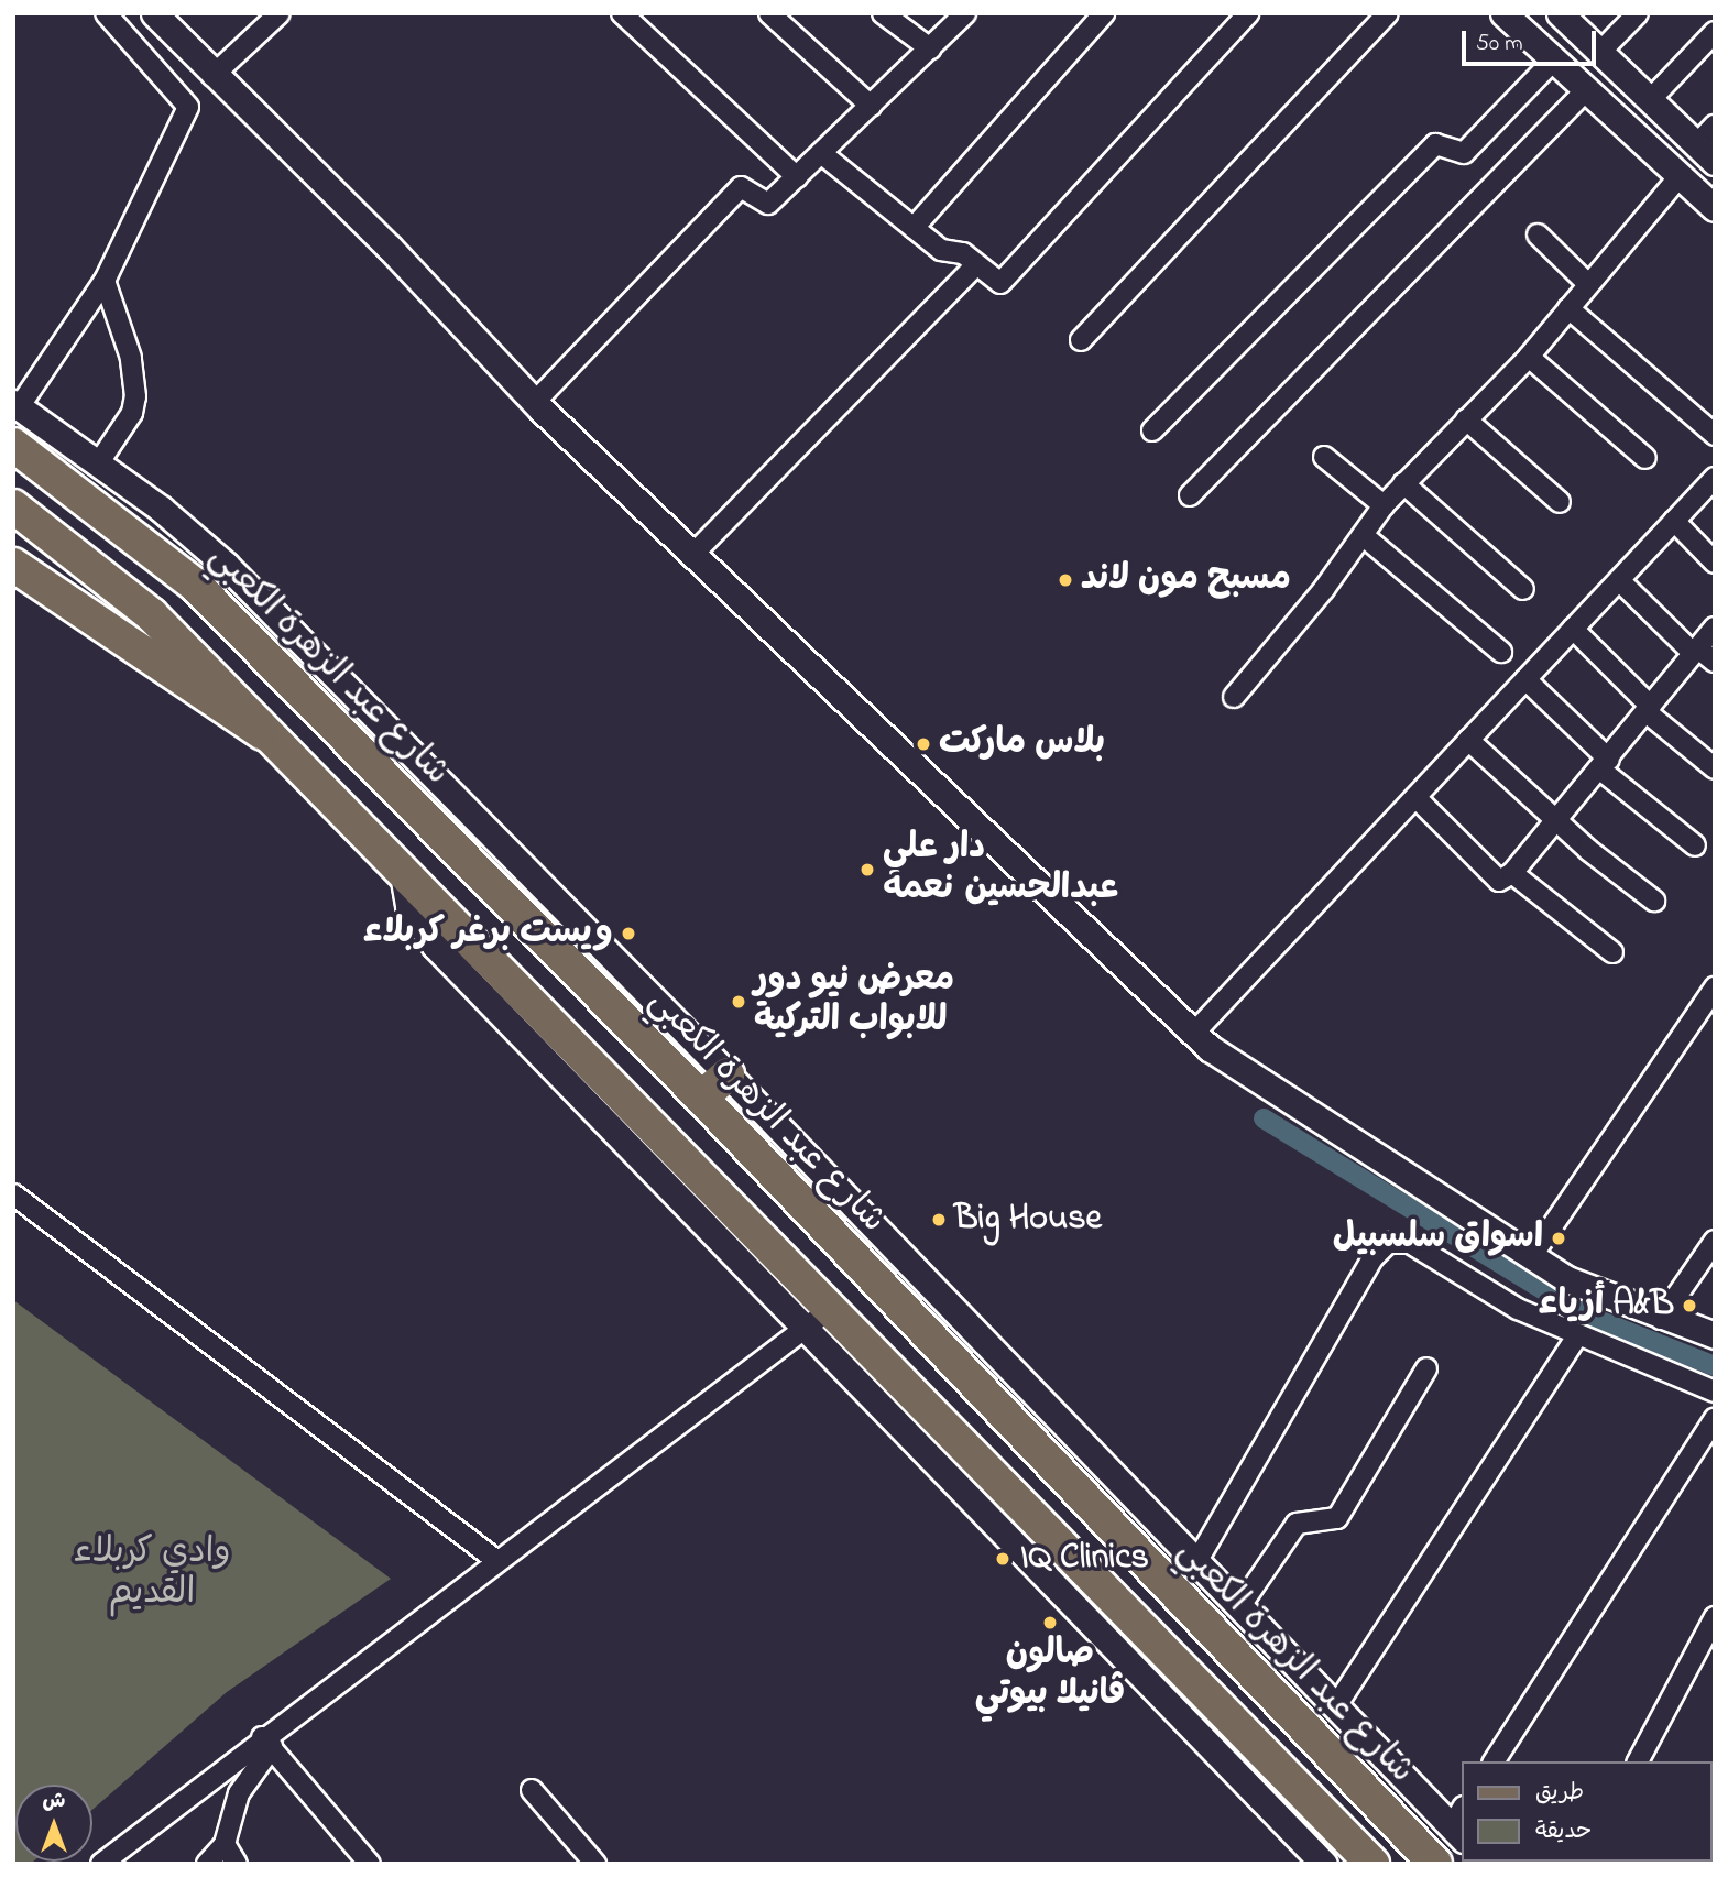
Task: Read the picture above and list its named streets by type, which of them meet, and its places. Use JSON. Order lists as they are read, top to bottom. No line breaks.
{"streets":{"main road":["شارع عبد الزهرة الكعبي"]},"parks":["وادي كربلاء القديم"],"places":["مسبح مون لاند","بلاس ماركت","دار علي عبدالحسين نعمه","ويست برغر كربلاء","معرض نيو دور للابواب التركية","Big House","اسواق سلسبيل","أزياء A&B","IQ Clinics","صالون ڤانيلا بيوتي"],"legend":["طريق","حديقة"],"scale_bar":"50 m","north":"top"}
